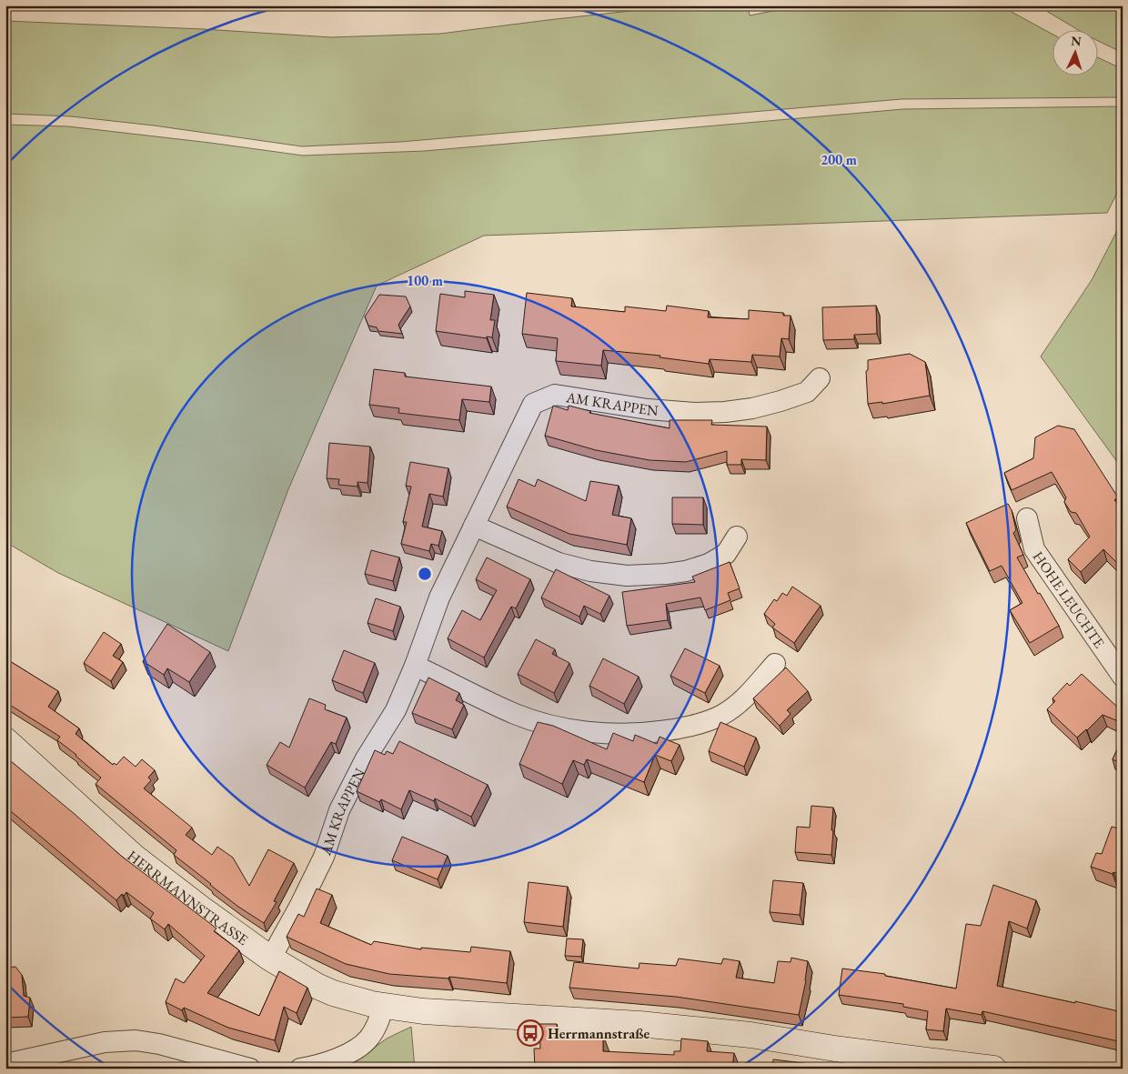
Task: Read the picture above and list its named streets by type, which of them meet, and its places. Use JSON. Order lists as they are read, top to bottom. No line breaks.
{"streets":{"street":["AM KRAPPEN","HOHE LEUCHTE","HERRMANNSTRASSE"]},"crossings":[["AM KRAPPEN","HERRMANNSTRASSE"]],"places":{"bus stop":["Herrmannstraße"]},"north":"top","rings":["200 m","100 m"]}
